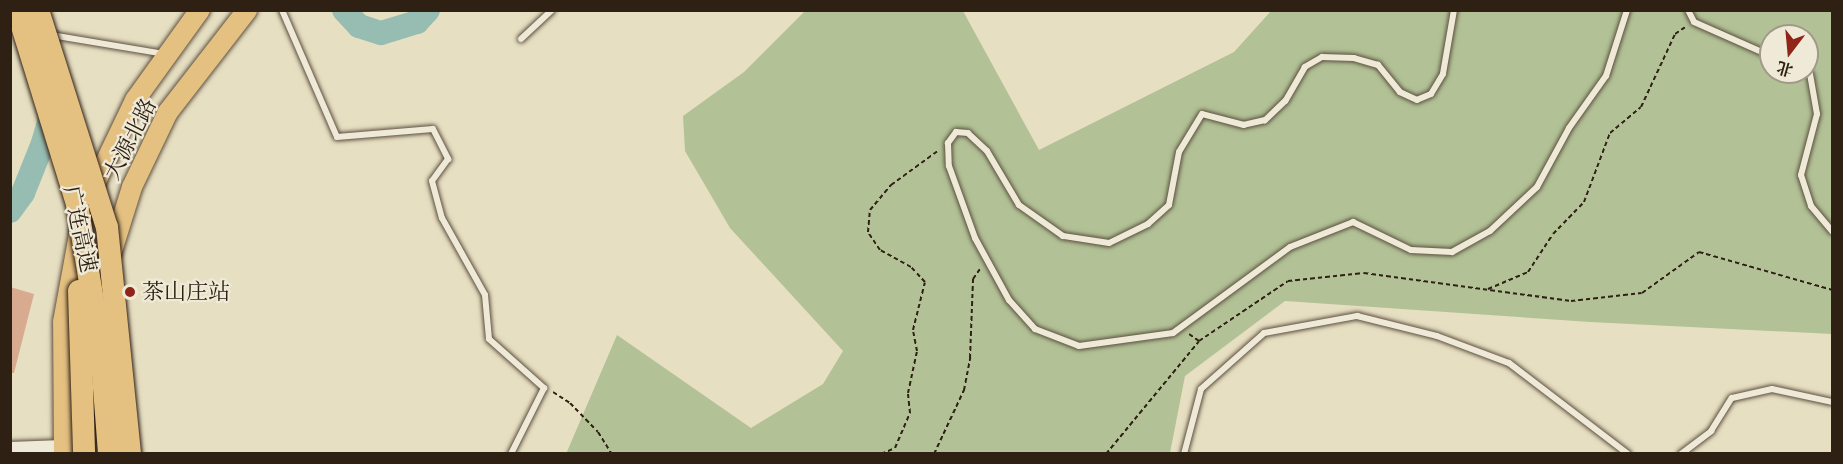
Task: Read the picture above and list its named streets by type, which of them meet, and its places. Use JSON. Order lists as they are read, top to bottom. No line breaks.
{"streets":{"highway":["广连高速"],"main road":["大源北路"]},"places":["茶山庄站"],"north":"bottom"}
